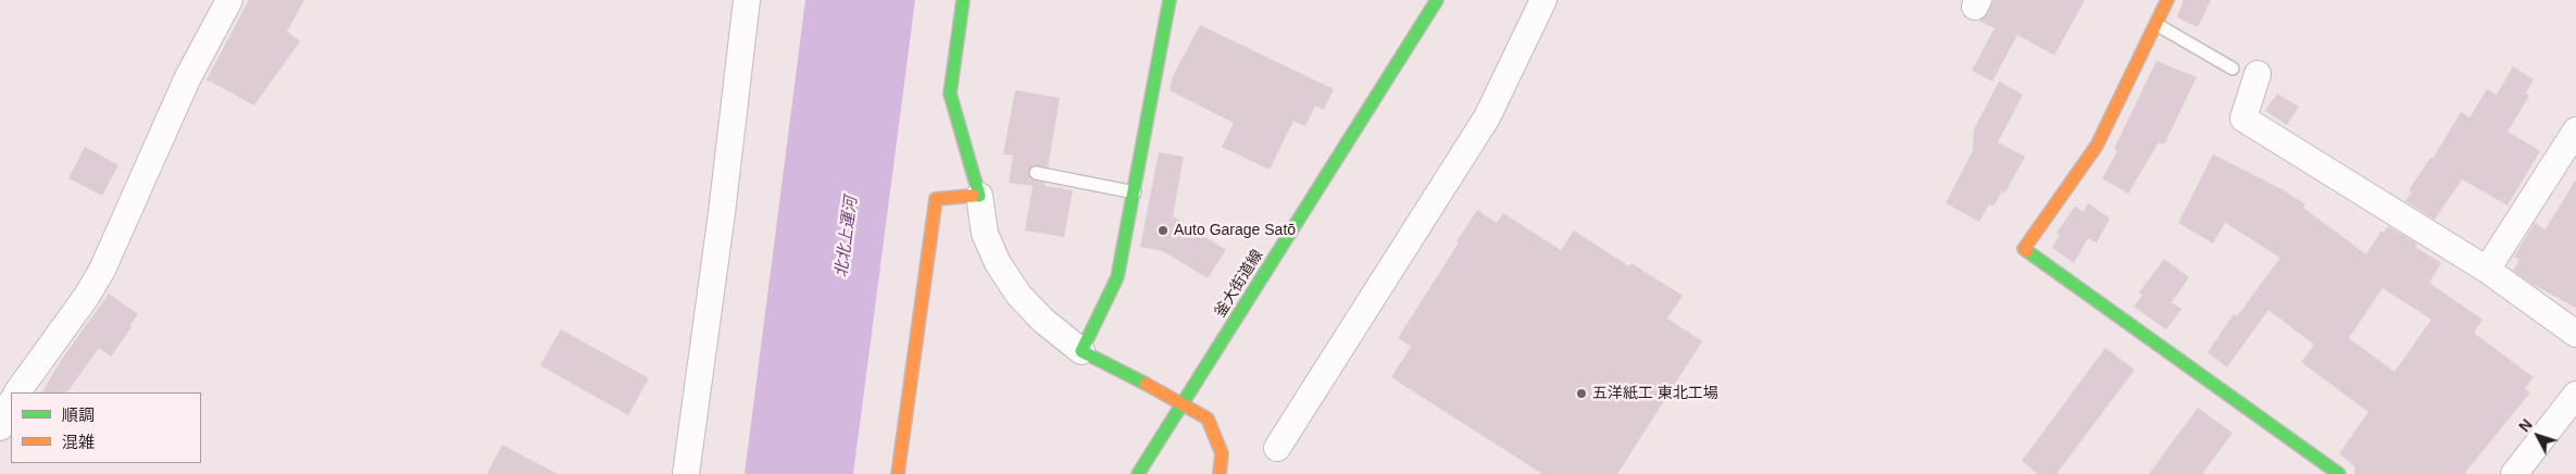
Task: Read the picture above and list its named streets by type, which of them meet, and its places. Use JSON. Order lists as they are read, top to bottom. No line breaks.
{"streets":{"street":["釜大街道線"]},"water":["北北上運河"],"places":["Auto Garage Satō","五洋紙工 東北工場"],"legend":["順調","混雑"],"north":"top left"}
